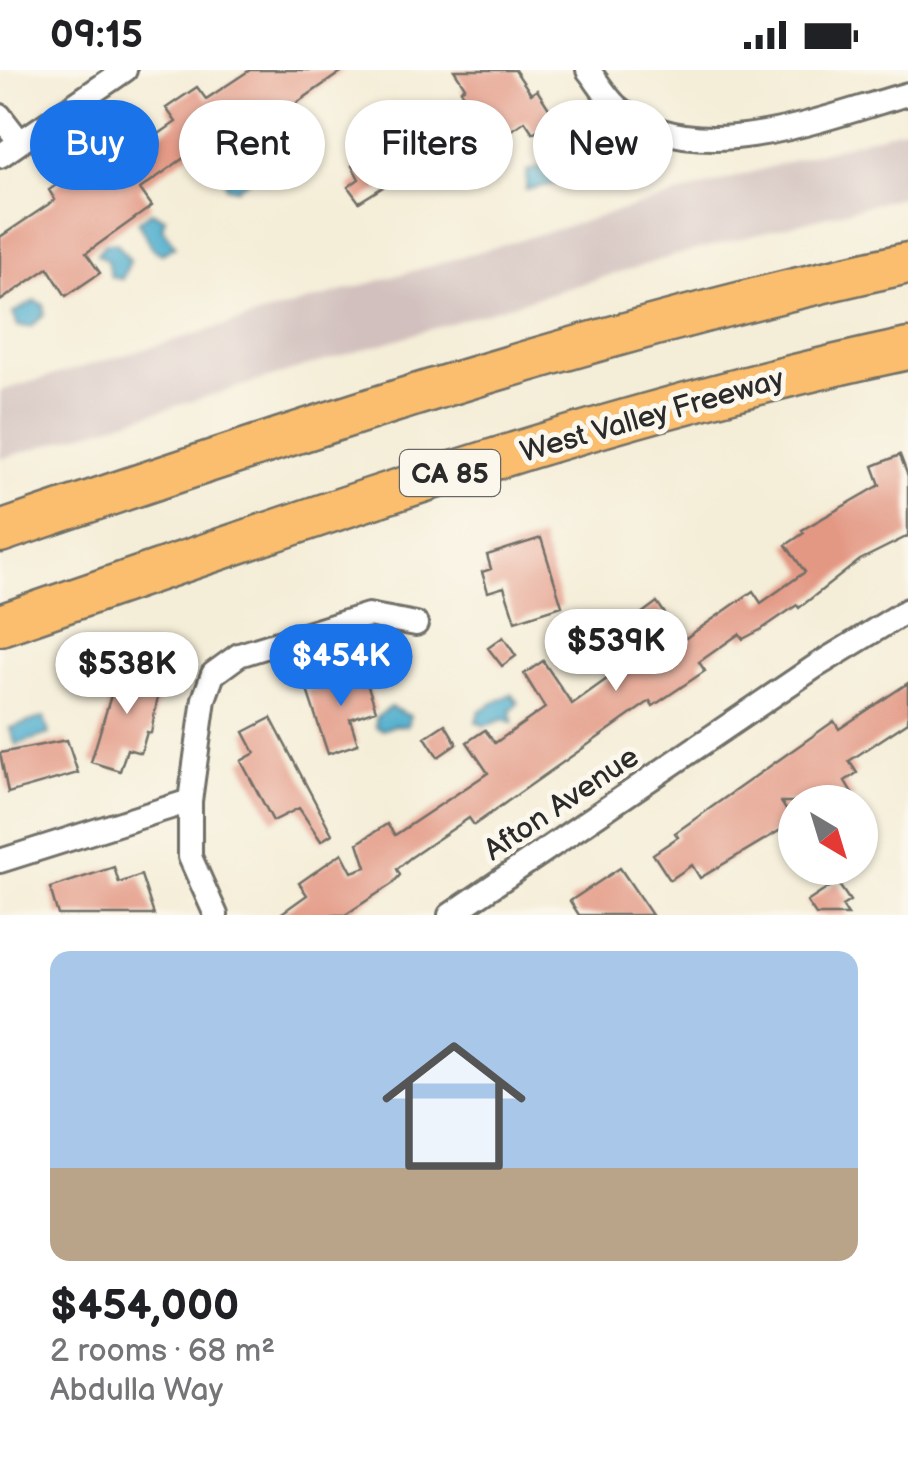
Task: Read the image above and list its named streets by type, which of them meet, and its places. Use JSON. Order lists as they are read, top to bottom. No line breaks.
{"streets":{"highway":["West Valley Freeway","CA 85"],"street":["Afton Avenue"]},"north":"bottom right","page":{"status":"09:15","chip":["Buy","Rent","Filters","New"],"price":["$539K","$454K","$538K"],"list":[{"name":"$454,000","note":"2 rooms · 68 m² · Abdulla Way"}]}}
